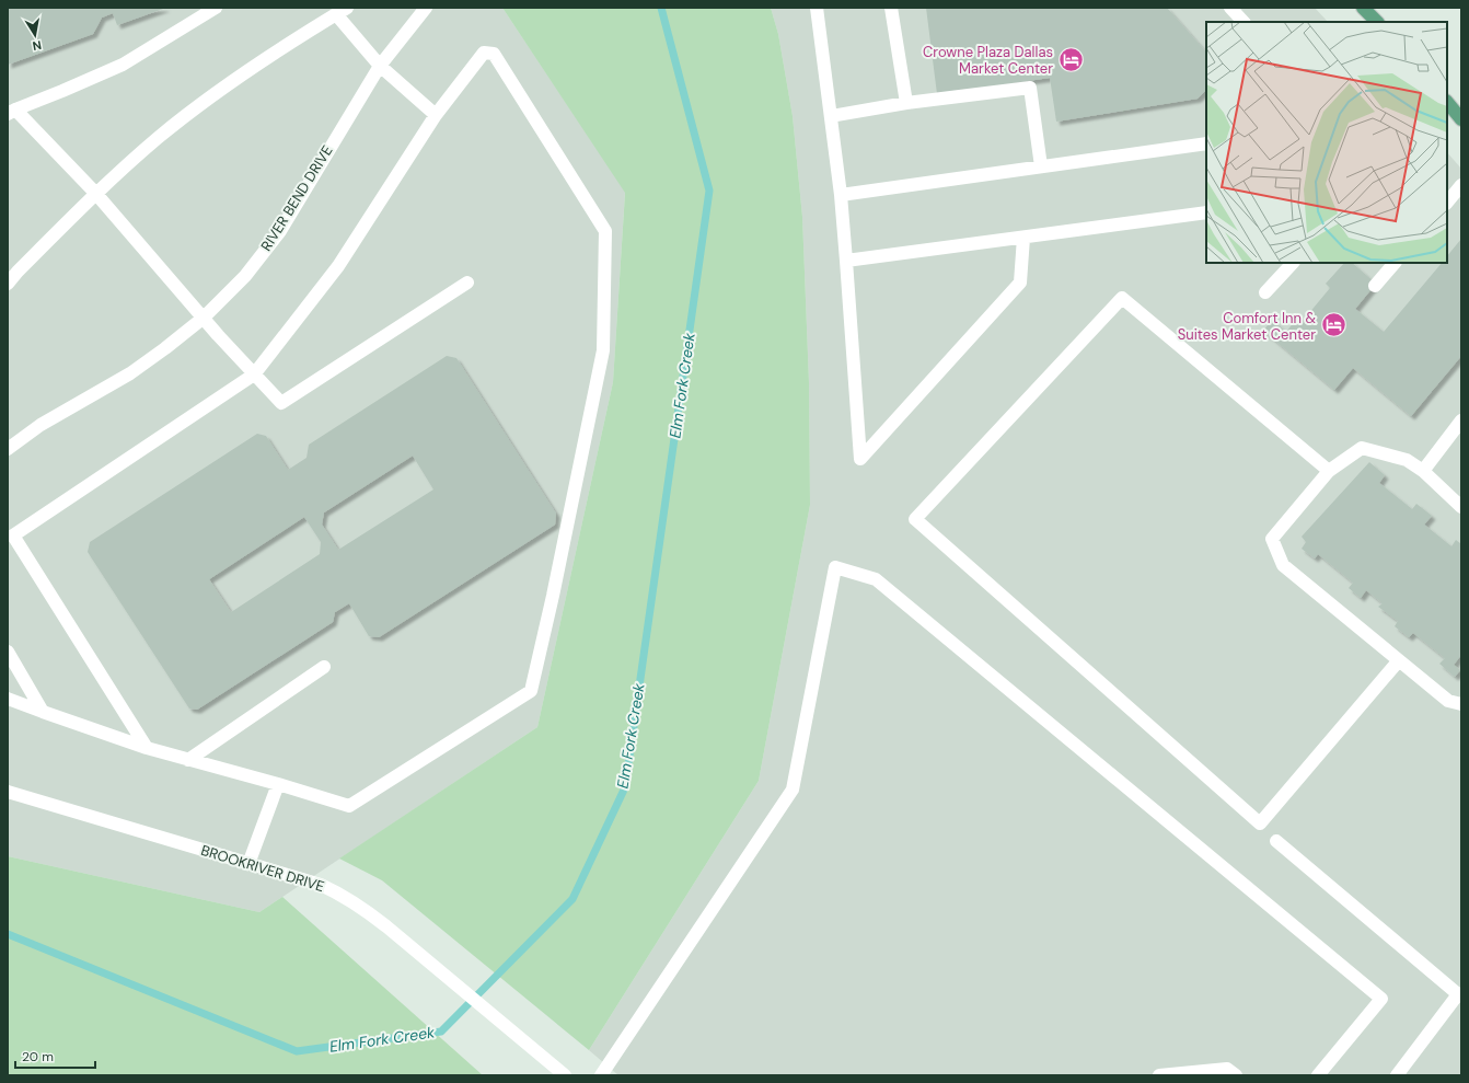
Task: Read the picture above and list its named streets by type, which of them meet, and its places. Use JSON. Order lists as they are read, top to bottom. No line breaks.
{"streets":{"street":["RIVER BEND DRIVE","BROOKRIVER DRIVE"]},"water":["Elm Fork Creek"],"places":{"hotel":["Crowne Plaza Dallas Market Center","Comfort Inn & Suites Market Center"]},"scale_bar":"20 m","north":"bottom"}
